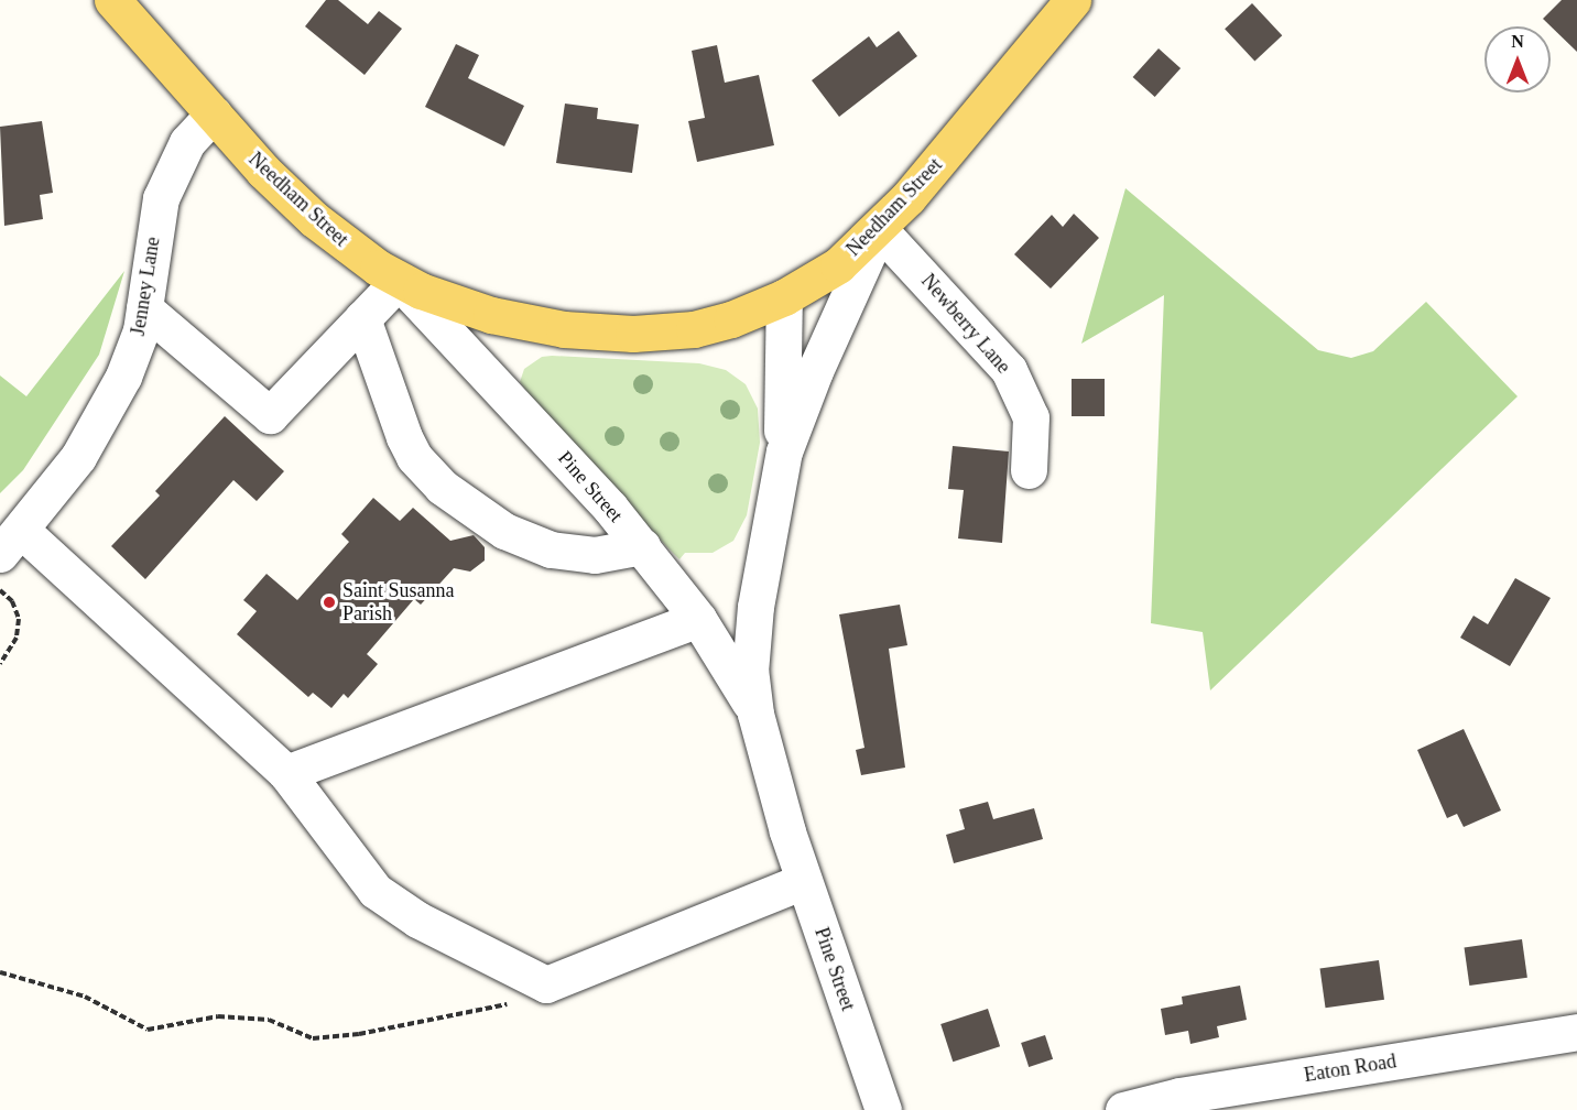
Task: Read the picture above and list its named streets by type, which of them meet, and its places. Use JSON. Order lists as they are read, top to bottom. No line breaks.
{"streets":{"main road":["Needham Street"],"street":["Jenney Lane","Newberry Lane","Pine Street","Eaton Road"]},"crossings":[["Needham Street","Jenney Lane"],["Needham Street","Newberry Lane"],["Needham Street","Pine Street"],["Newberry Lane","Pine Street"]],"places":["Saint Susanna Parish"],"north":"top"}
